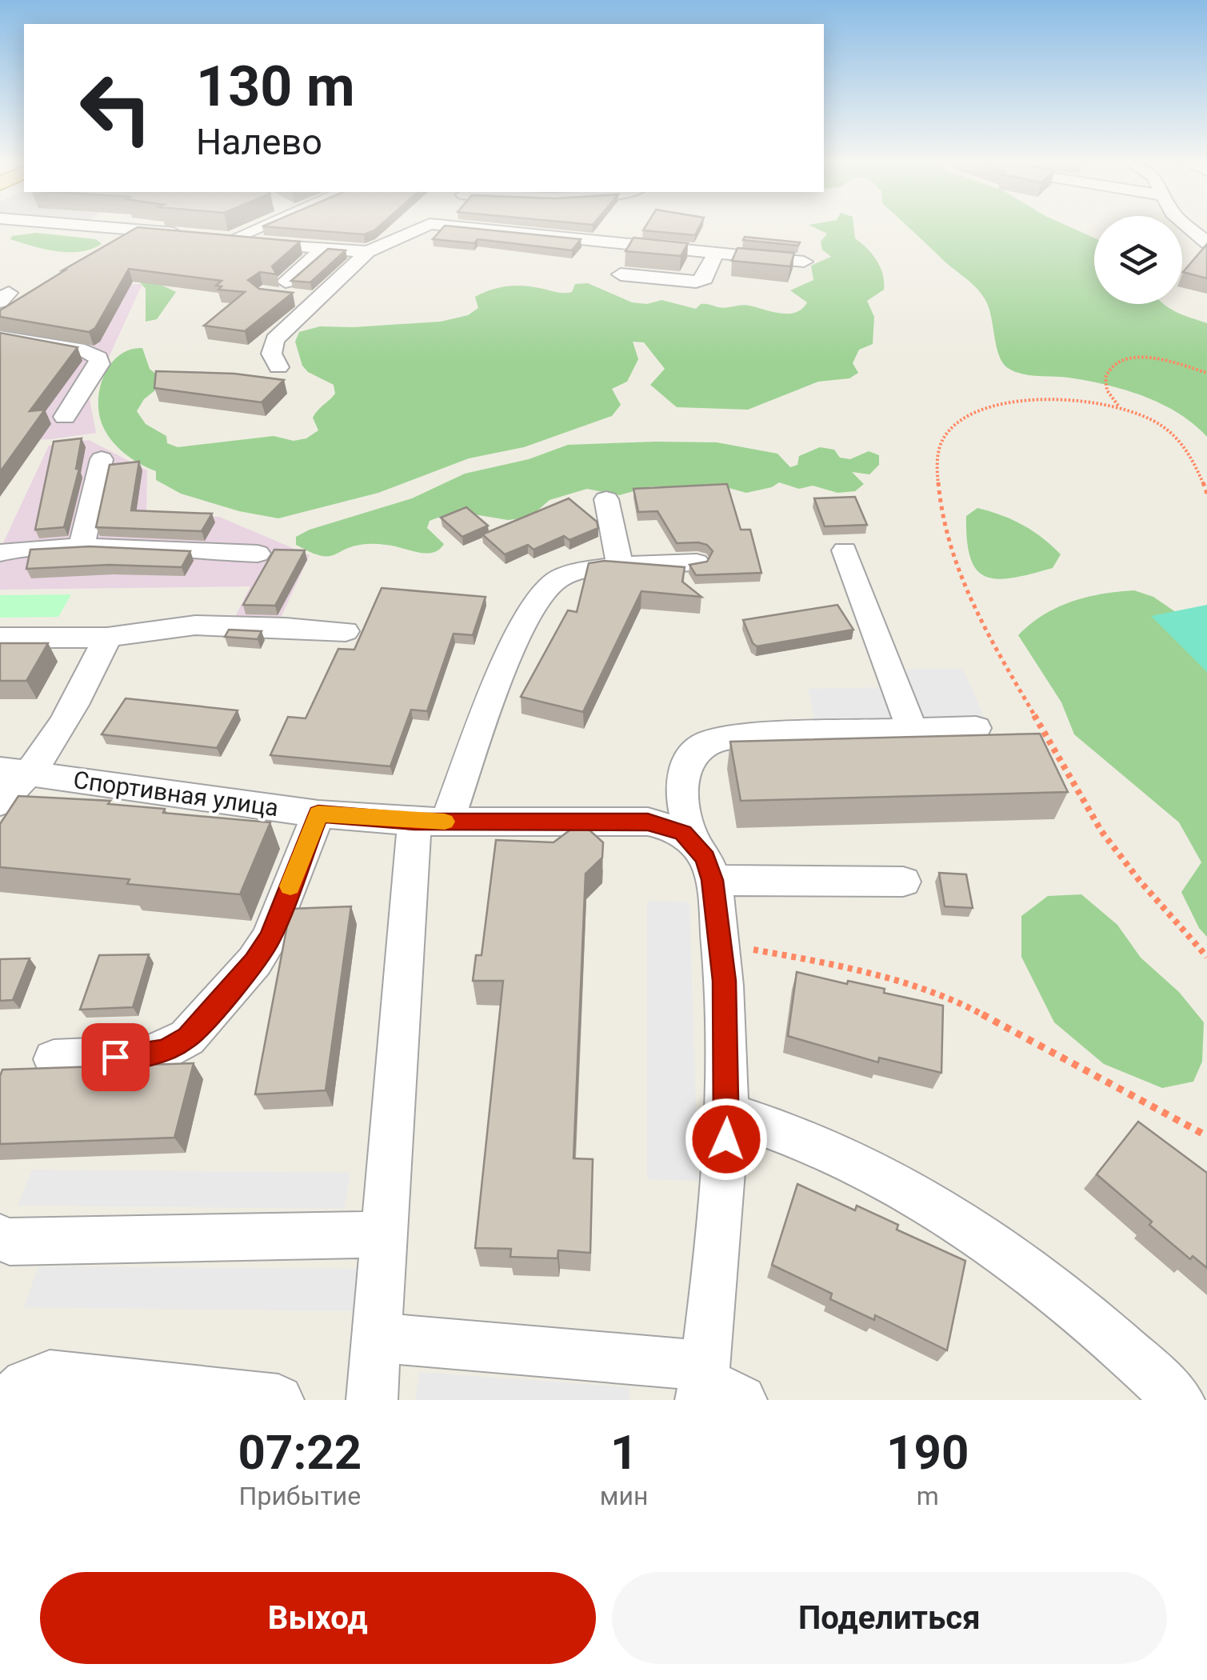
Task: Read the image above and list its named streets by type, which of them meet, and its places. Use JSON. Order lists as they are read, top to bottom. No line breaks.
{"streets":{"street":["Спортивная улица"]},"page":{"turn":["130 m","Налево"],"eta":["07:22","Прибытие","1","мин","190","m"],"buttons":["Выход","Поделиться"]}}
